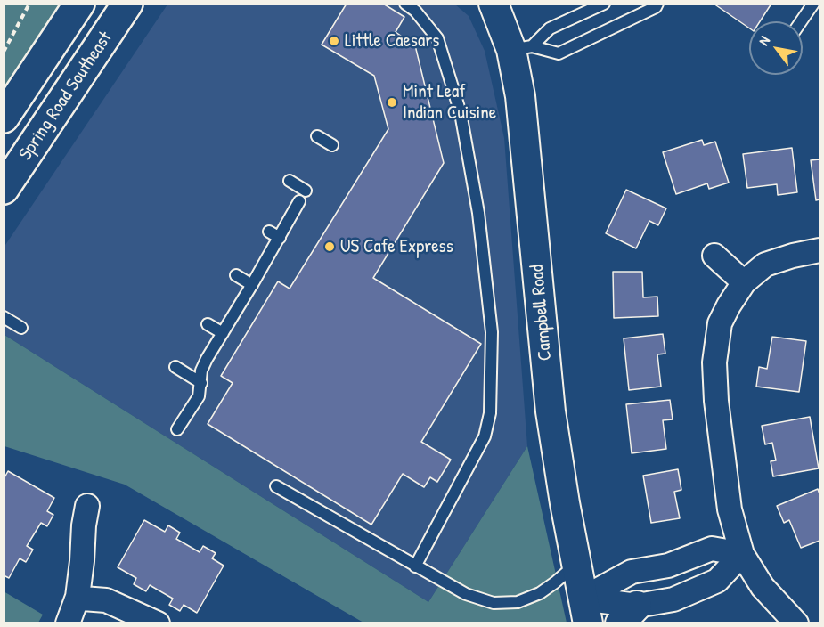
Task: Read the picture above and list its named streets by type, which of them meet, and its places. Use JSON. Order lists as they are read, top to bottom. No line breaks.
{"streets":{"main road":["Spring Road Southeast"],"street":["Campbell Road"]},"places":["Little Caesars","Mint Leaf Indian Cuisine","US Cafe Express"],"north":"top left"}
